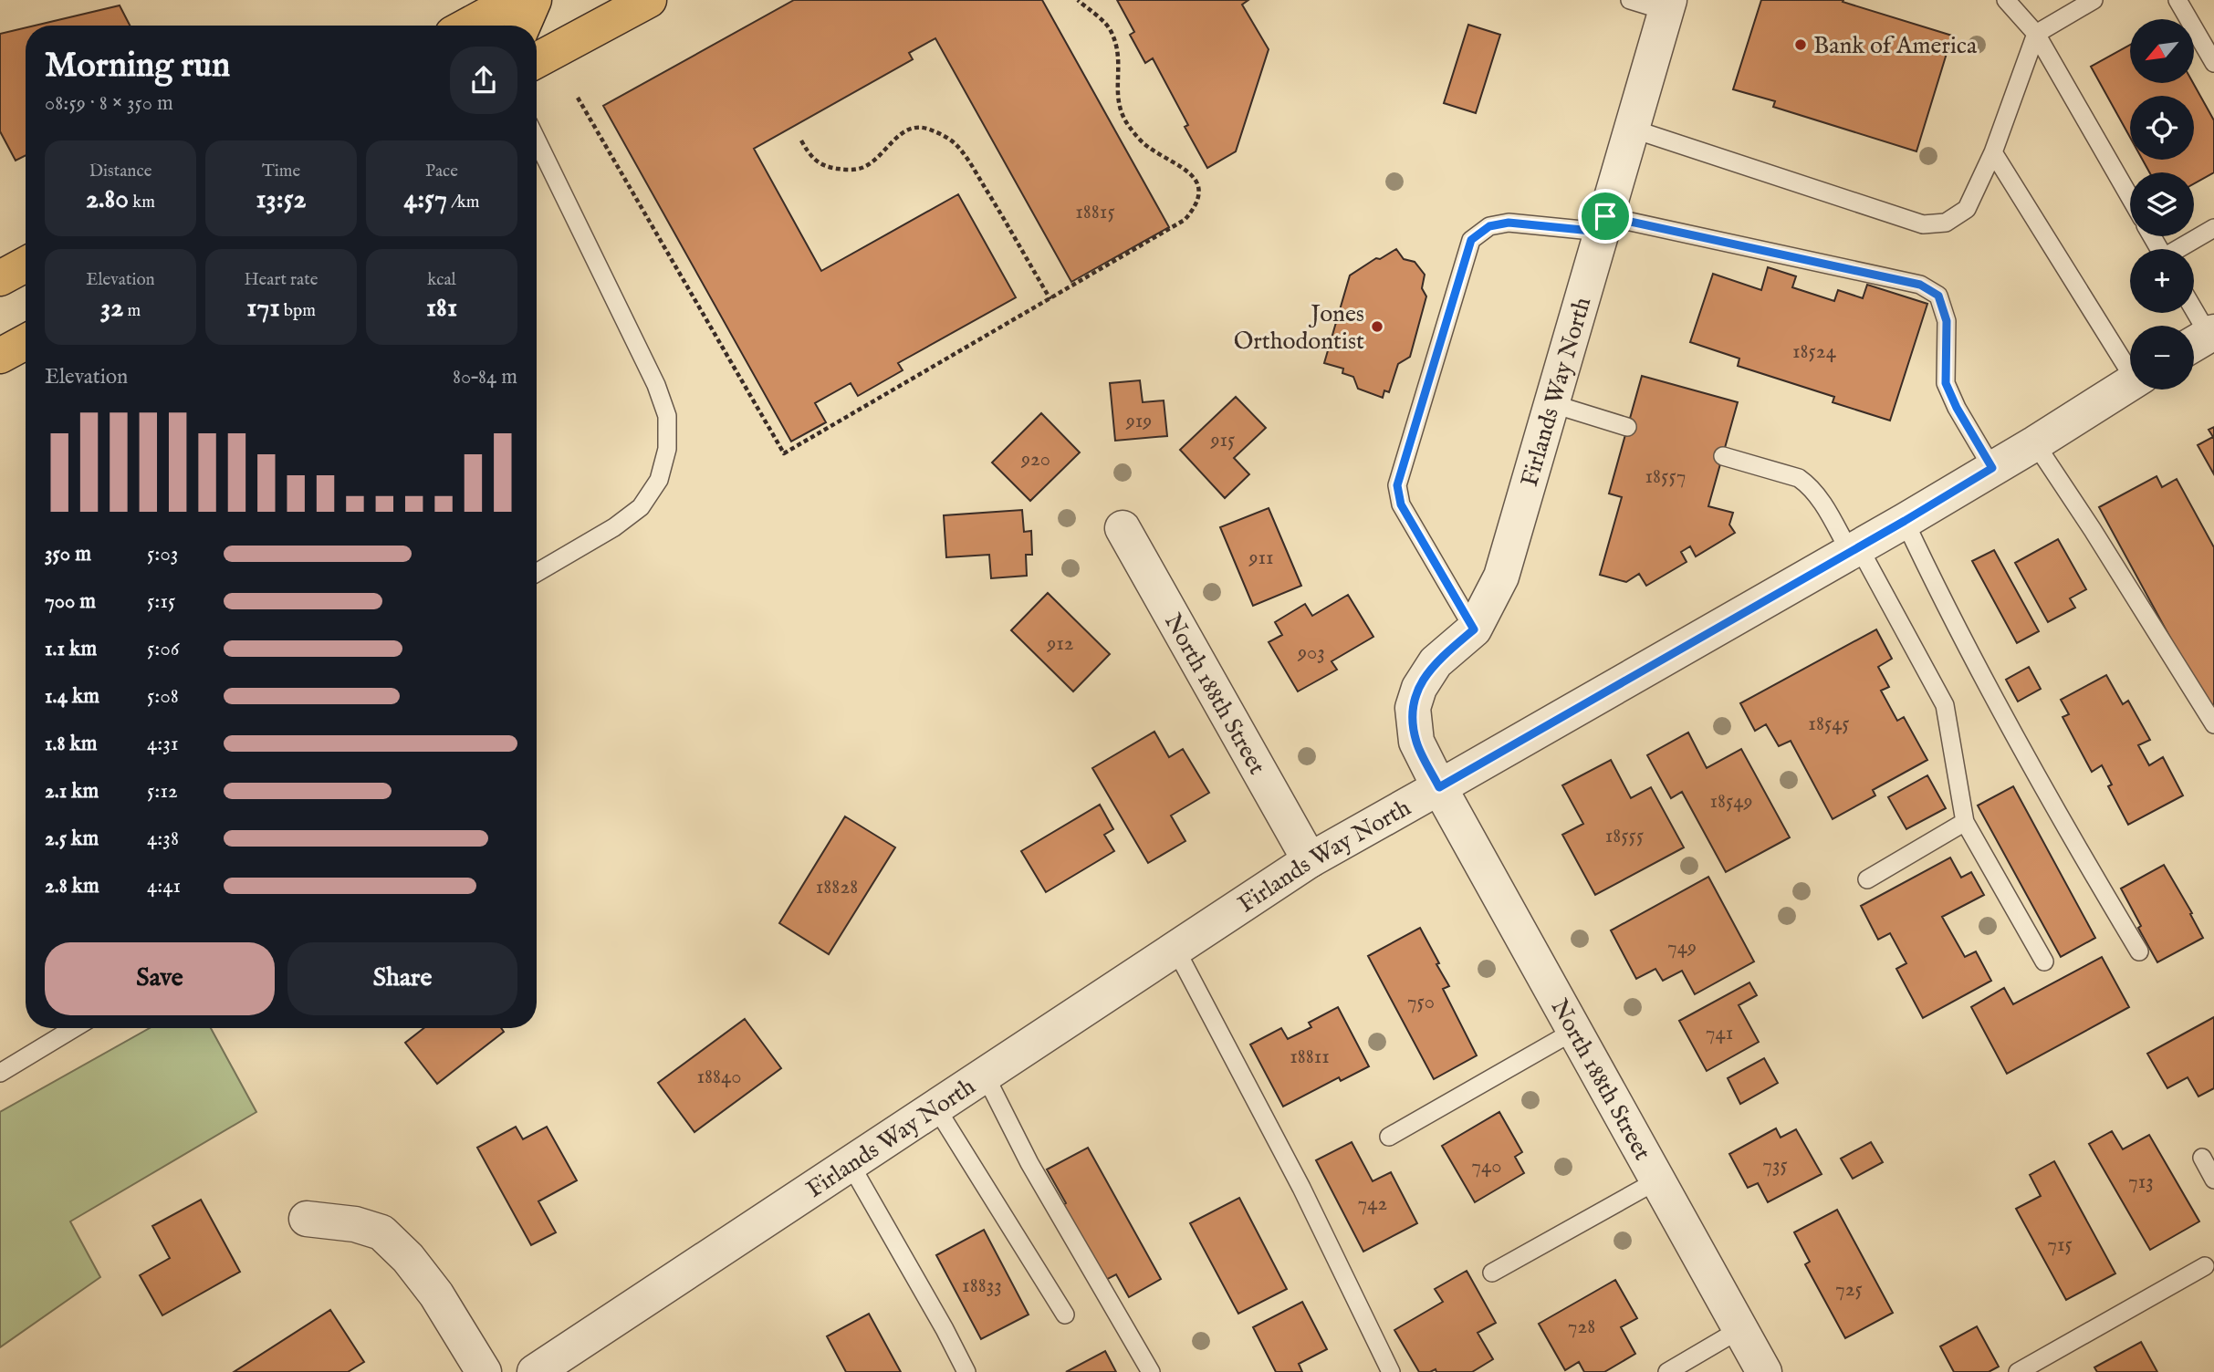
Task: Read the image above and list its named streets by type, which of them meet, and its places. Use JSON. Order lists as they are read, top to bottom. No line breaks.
{"streets":{"street":["Firlands Way North","North 188th Street"]},"crossings":[["Firlands Way North","North 188th Street"]],"places":["Bank of America","Jones Orthodontist"],"house_numbers":["18815","18524","919","915","920","18557","911","912","903","18545","18549","18555","18828","749","750","741","18811","18840","735","740","713","742","715","18833","725","728"],"north":"bottom left","page":{"map_buttons":["+","−"],"heading":["Morning run","08:59 · 8 × 350 m"],"stats":[["Distance","2.80 km"],["Time","13:52"],["Pace","4:57 /km"],["Elevation","32 m"],["Heart rate","171 bpm"],["kcal","181"]],"chart":["Elevation","80–84 m"],"list":[{"name":"350 m","note":"5:03"},{"name":"700 m","note":"5:15"},{"name":"1.1 km","note":"5:06"},{"name":"1.4 km","note":"5:08"},{"name":"1.8 km","note":"4:31"},{"name":"2.1 km","note":"5:12"},{"name":"2.5 km","note":"4:38"},{"name":"2.8 km","note":"4:41"}],"buttons":["Save","Share"]}}
